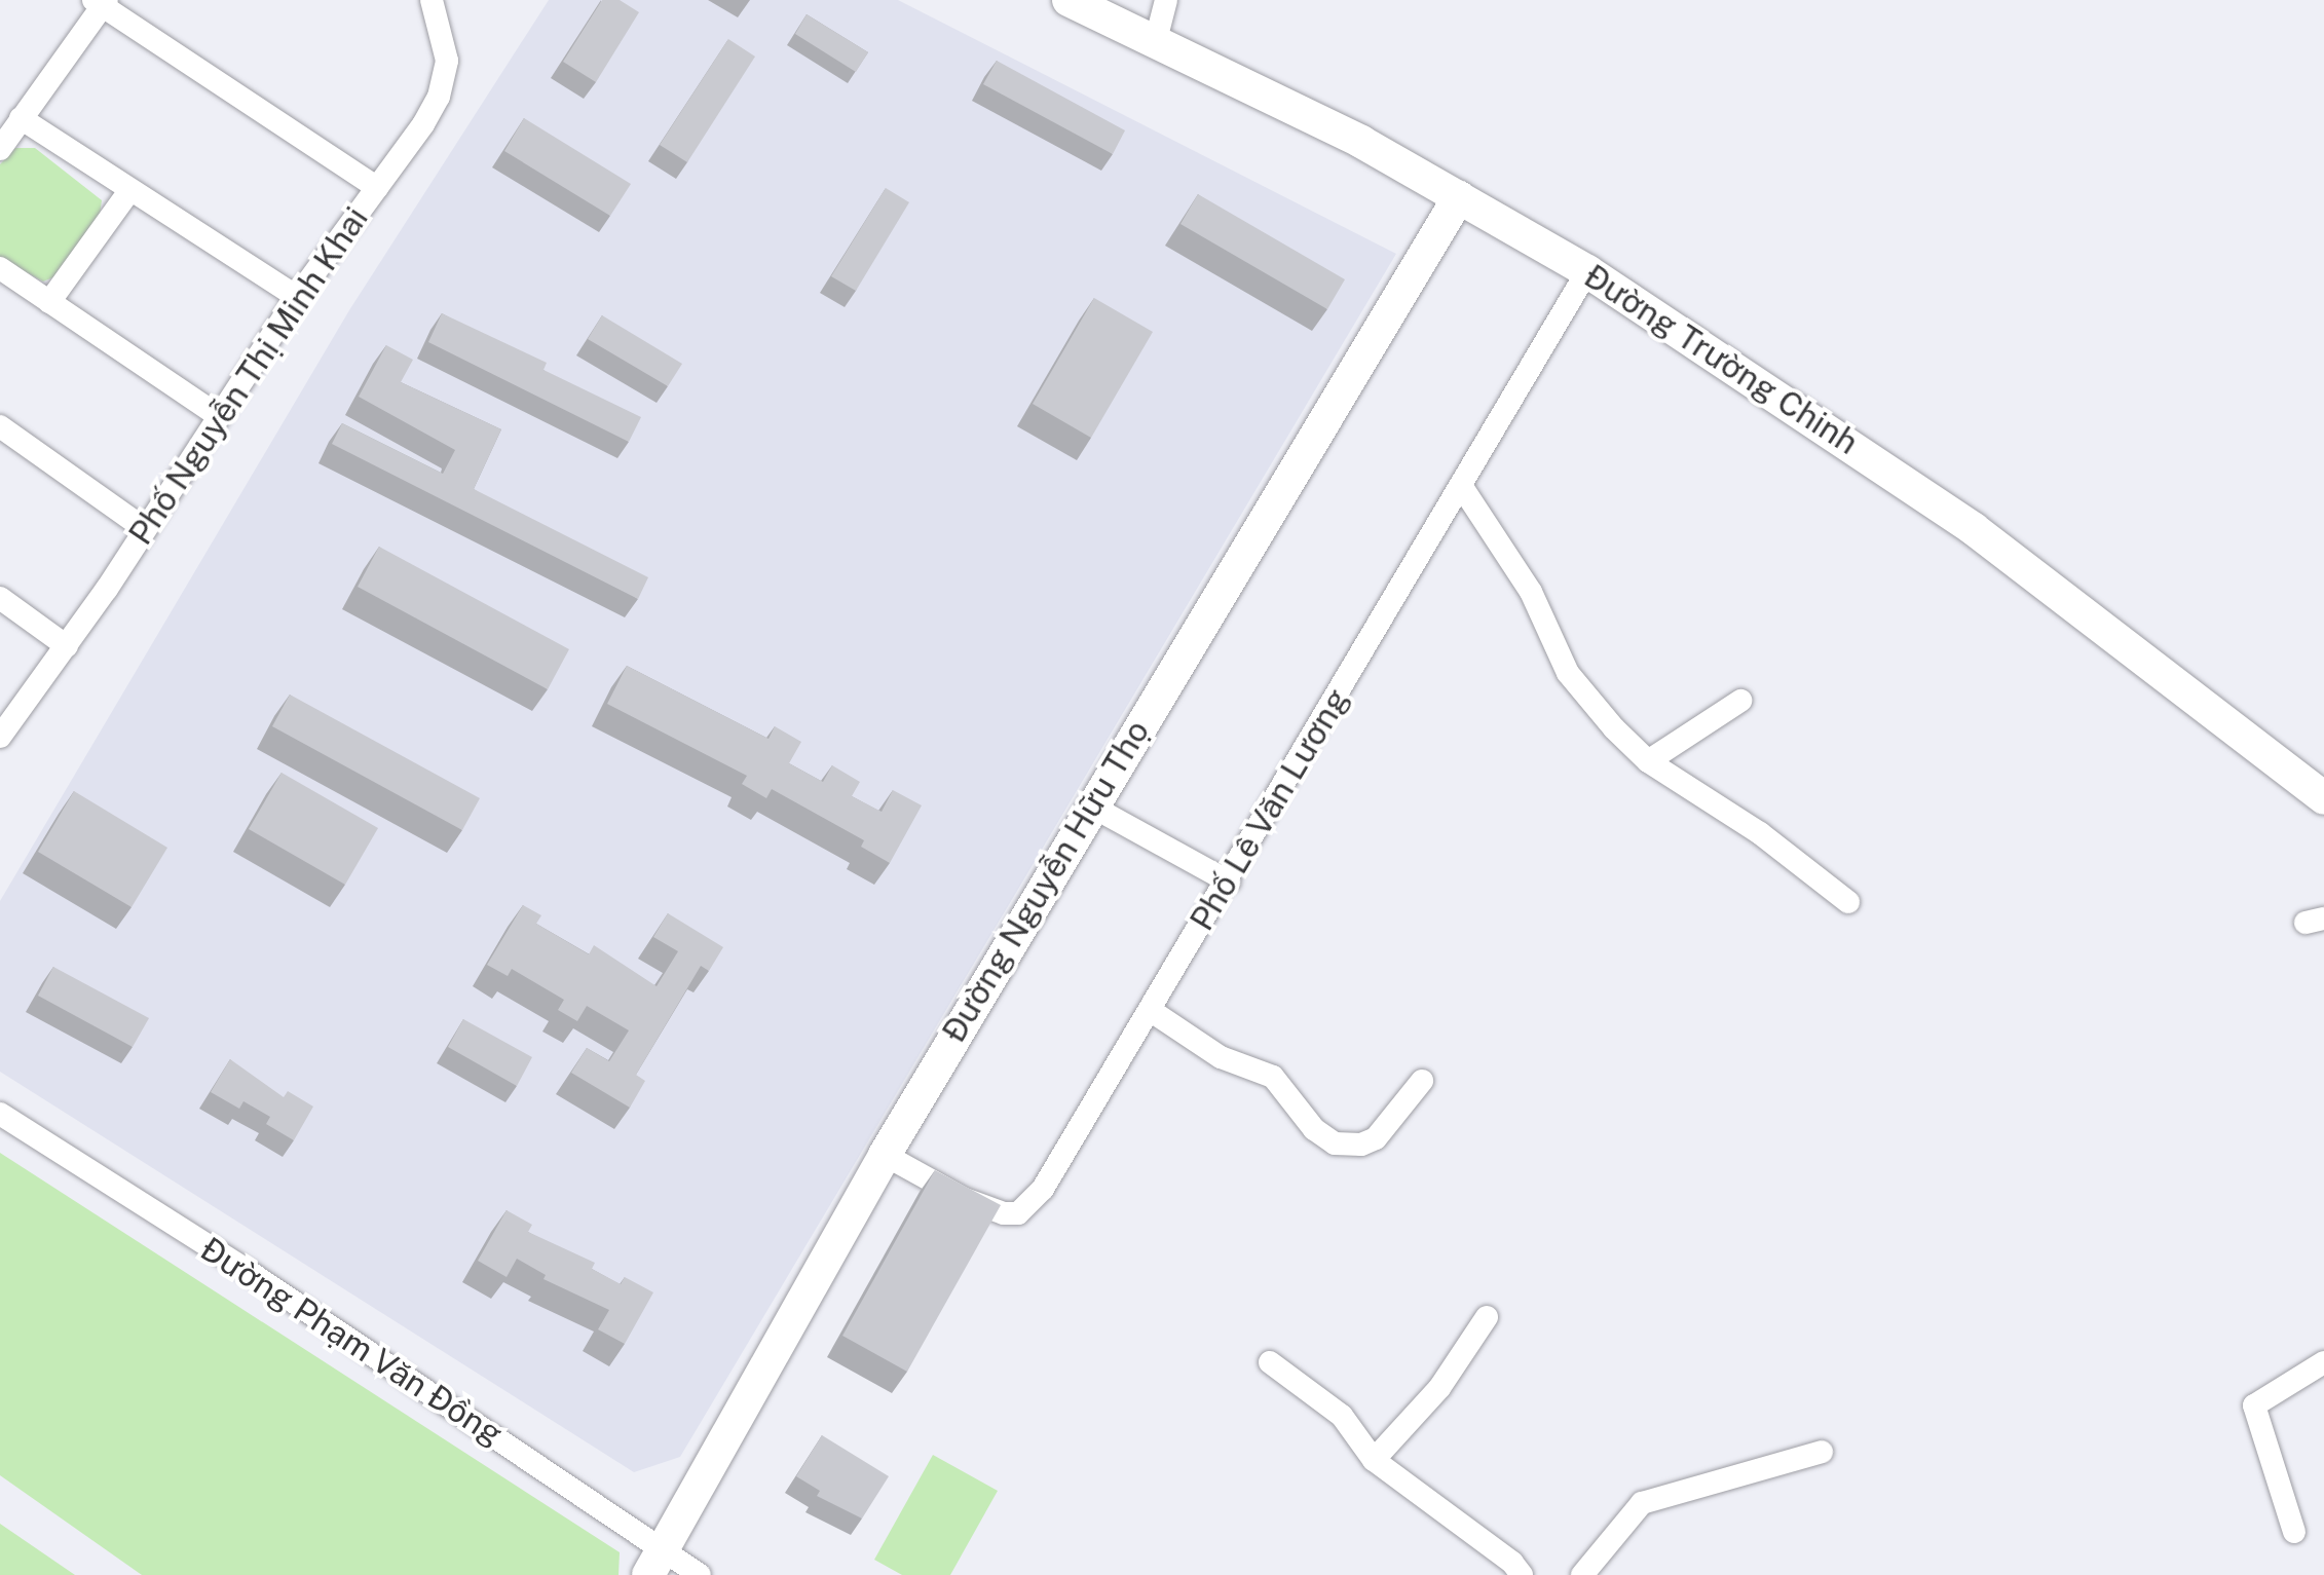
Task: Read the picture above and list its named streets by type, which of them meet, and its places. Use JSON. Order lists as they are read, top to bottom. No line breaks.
{"streets":{"street":["Đường Trường Chinh","Phố Nguyễn Thị Minh Khai","Phố Lê Văn Lương","Đường Nguyễn Hữu Thọ","Đường Phạm Văn Đồng"]},"crossings":[["Đường Trường Chinh","Phố Lê Văn Lương"],["Đường Trường Chinh","Đường Nguyễn Hữu Thọ"],["Phố Lê Văn Lương","Đường Nguyễn Hữu Thọ"],["Đường Nguyễn Hữu Thọ","Đường Phạm Văn Đồng"]]}
